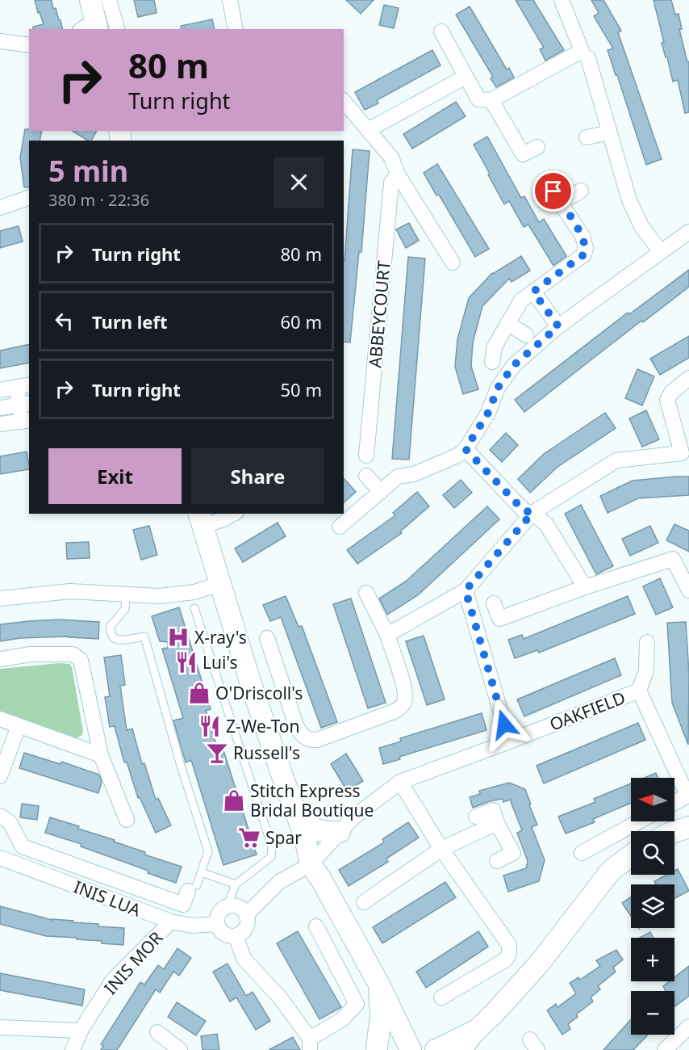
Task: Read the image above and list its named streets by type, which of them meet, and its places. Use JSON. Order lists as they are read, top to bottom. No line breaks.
{"streets":{"street":["ABBEYCOURT","OAKFIELD","INIS LUA","INIS MOR"]},"crossings":[["OAKFIELD","INIS LUA"],["INIS LUA","INIS MOR"]],"places":{"hospital":["X-ray's"],"restaurant":["Lui's","Z-We-Ton"],"shop":["O'Driscoll's","Stitch Express Bridal Boutique"],"bar":["Russell's"],"supermarket":["Spar"]},"north":"left","page":{"turn":["80 m","Turn right"],"heading":["5 min","380 m · 22:36"],"list":[{"name":"Turn right","value":"80 m"},{"name":"Turn left","value":"60 m"},{"name":"Turn right","value":"50 m"}],"buttons":["Exit","Share"],"map_buttons":["+","−"]}}
